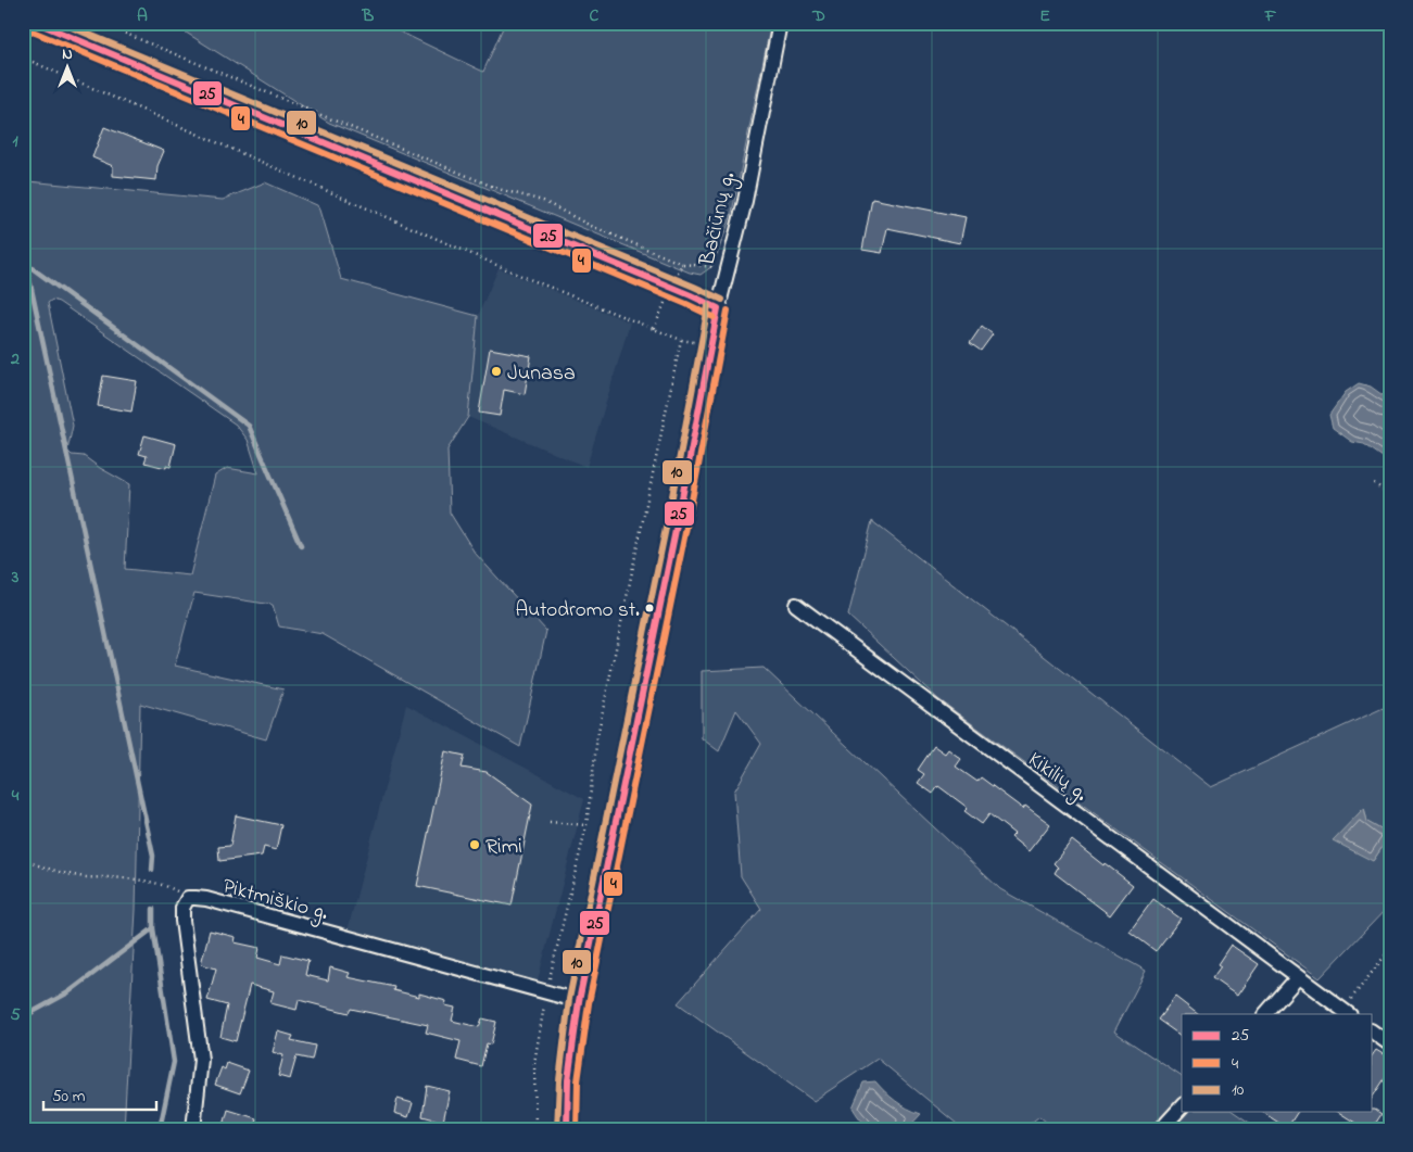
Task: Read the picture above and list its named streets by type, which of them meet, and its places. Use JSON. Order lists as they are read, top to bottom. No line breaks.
{"streets":{"main road":["Bačiūnų g."],"street":["Kikilių g.","Piktmiškio g."]},"crossings":[["Bačiūnų g.","Piktmiškio g."]],"places":["Junasa","Autodromo st.","Rimi"],"lines":["transit line 25","transit line 10","transit line 4"],"legend":["25","4","10"],"scale_bar":"50 m","north":"top","grid":{"columns":["A","B","C","D","E","F"],"rows":["1","2","3","4","5"]}}
